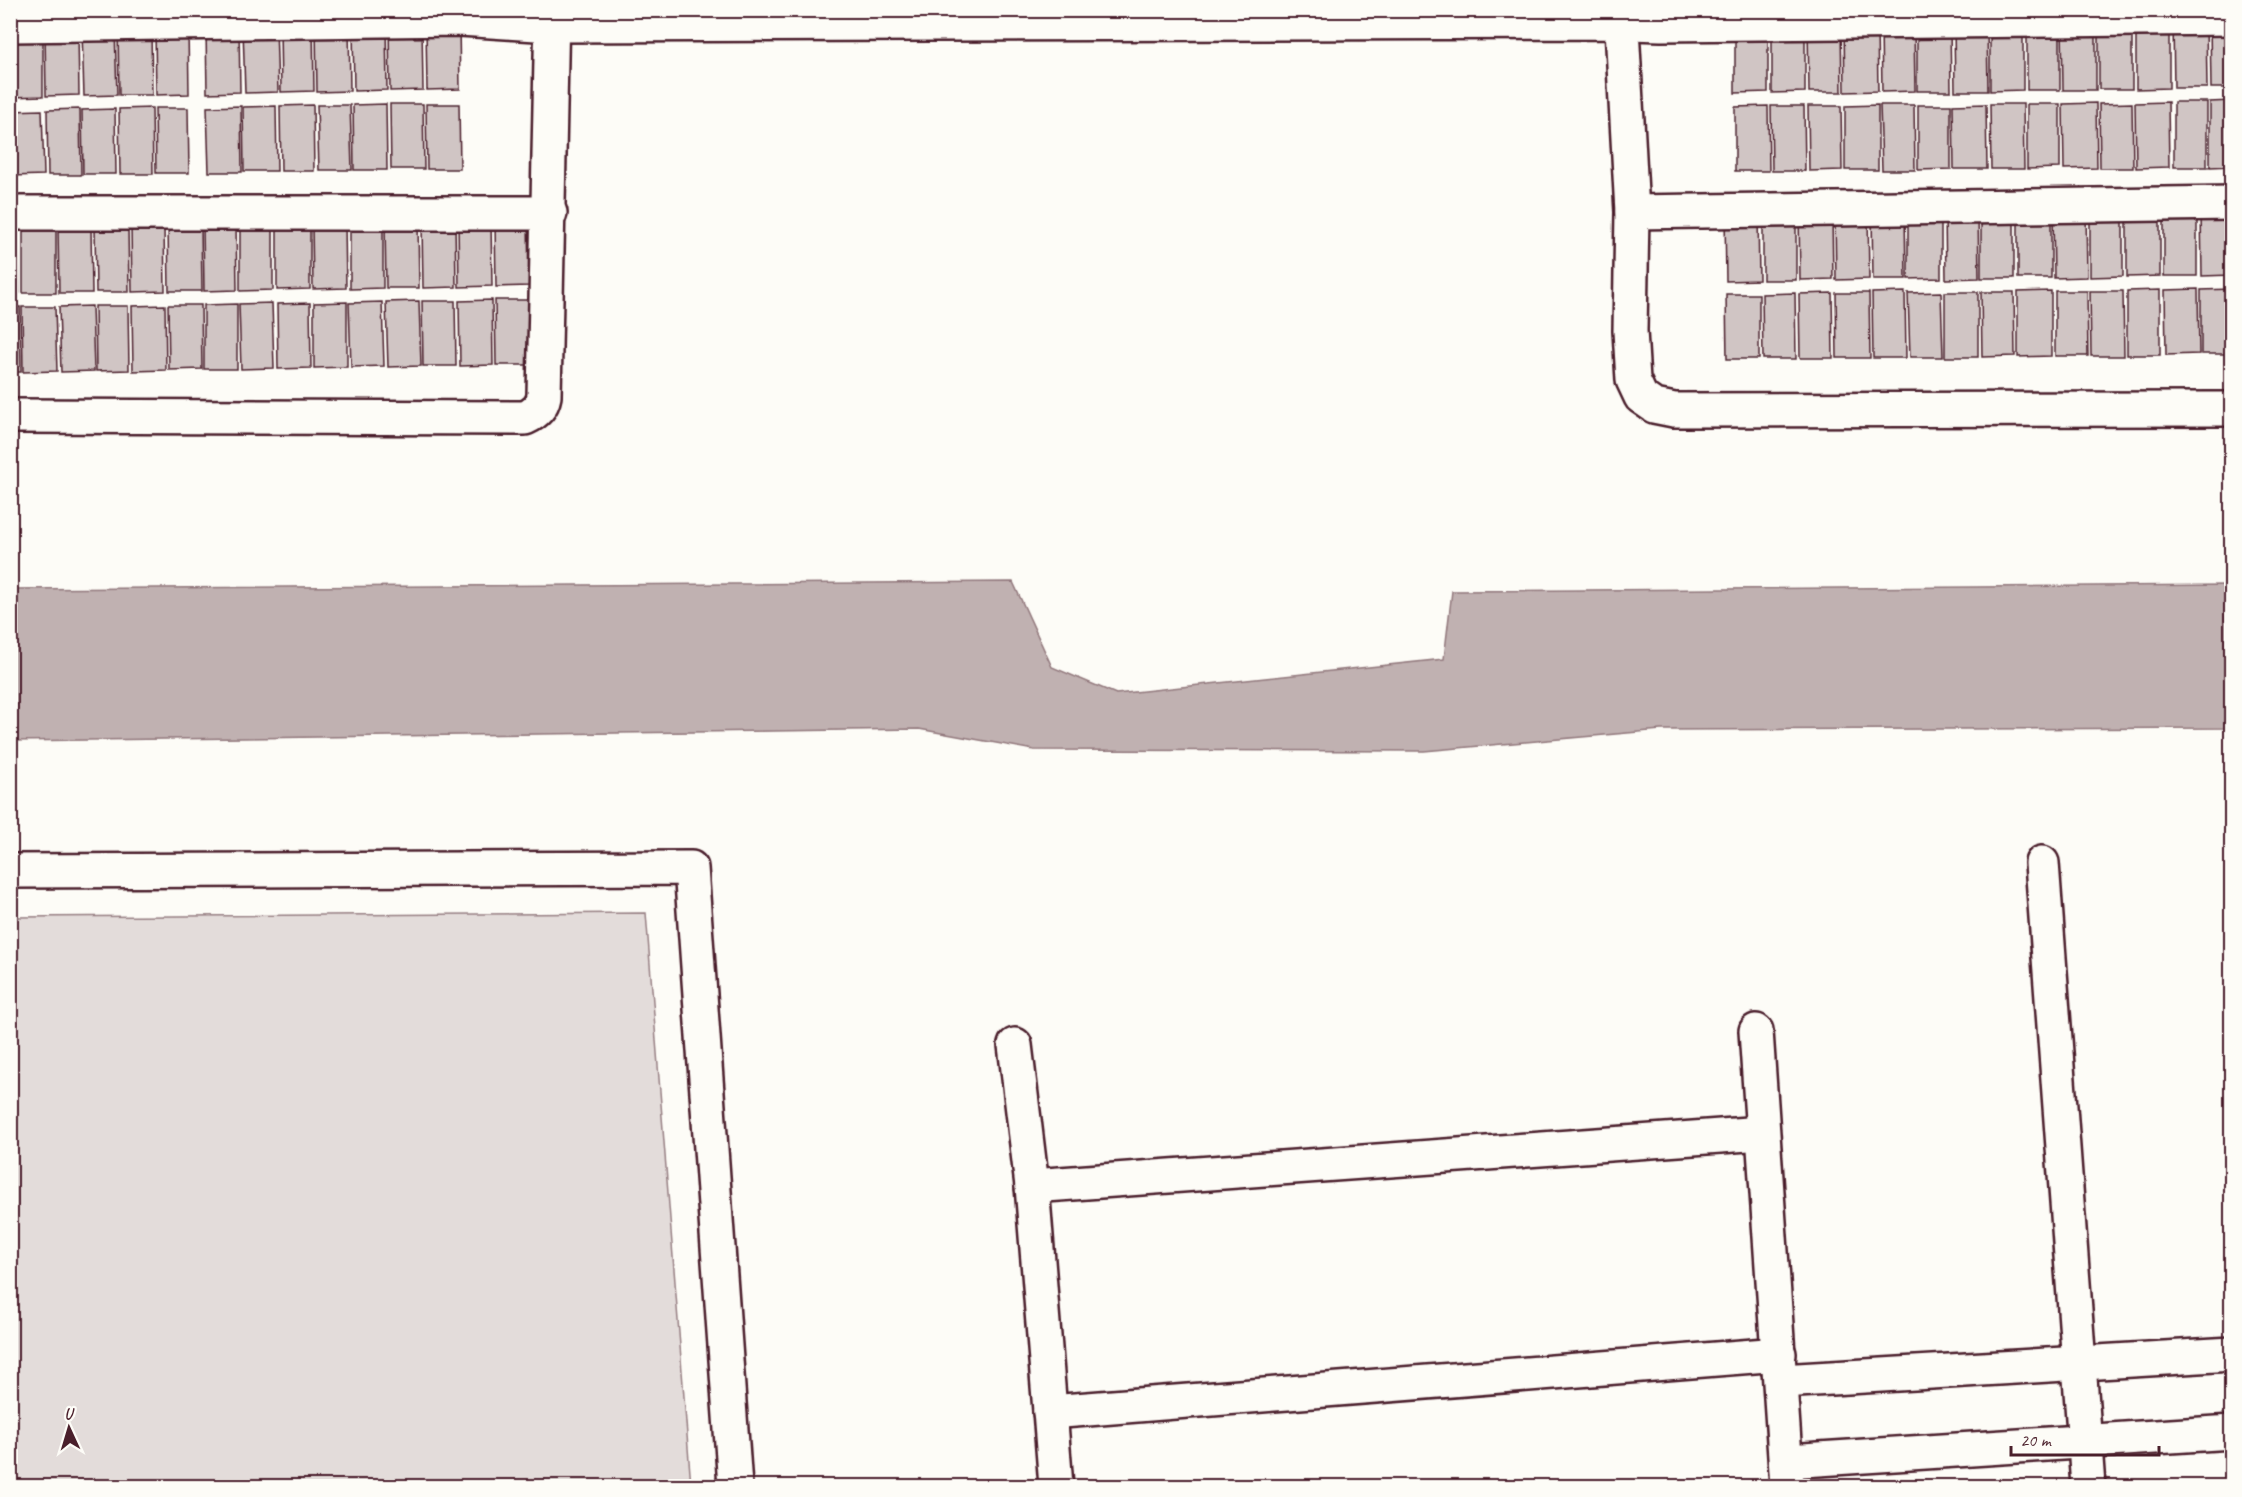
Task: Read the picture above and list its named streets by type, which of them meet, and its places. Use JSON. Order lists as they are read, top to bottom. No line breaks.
{"scale_bar":"20 m","north":"top"}
